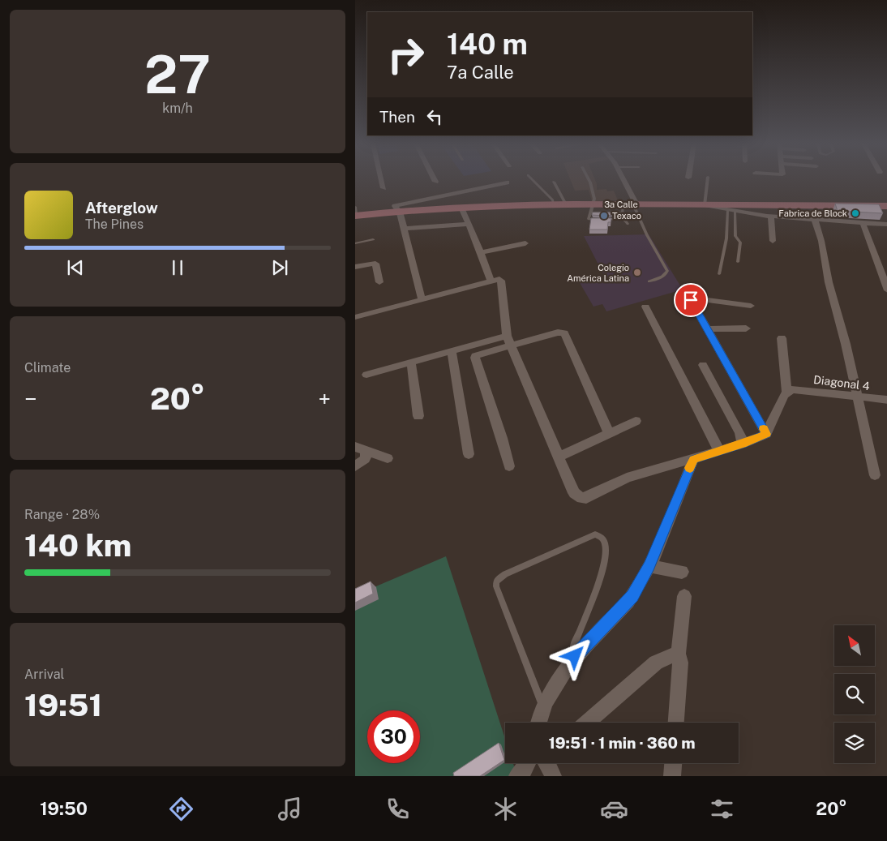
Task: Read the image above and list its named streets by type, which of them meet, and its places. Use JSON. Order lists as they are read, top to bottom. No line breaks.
{"streets":{"main road":["3a Calle"],"street":["Diagonal 4"]},"places":["Fabrica de Block","Texaco","Colegio América Latina"],"north":"top left","page":{"tile":[["27","km/h"],"Climate",["Range · 28%","140 km"],["Arrival","19:51"]],"turn":["140 m","7a Calle"],"then":"Then","song":["Afterglow","The Pines"],"heat":["−","20°","+"],"limit":"30","trip":"19:51 · 1 min · 360 m","tabs":["19:50","20°"]}}
